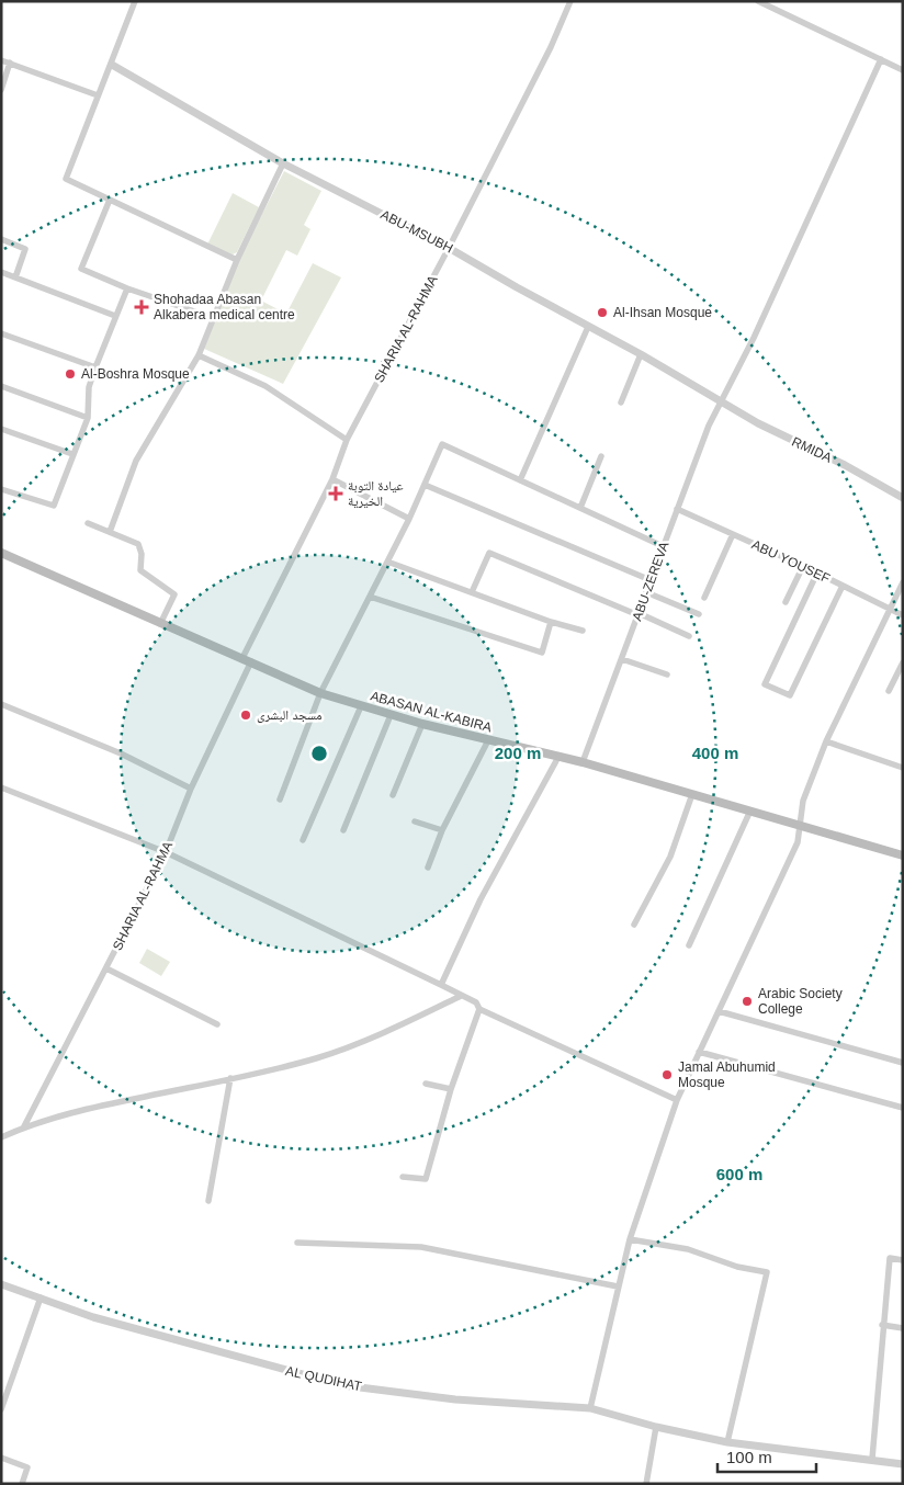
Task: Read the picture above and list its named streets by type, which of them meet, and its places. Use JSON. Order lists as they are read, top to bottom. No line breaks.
{"streets":{"main road":["ABASAN AL-KABIRA"],"street":["ABU-MSUBH","SHARIA AL-RAHMA","RMIDA","ABU YOUSEF","ABU-ZEREVA","AL QUDIHAT"]},"crossings":[["ABU-MSUBH","SHARIA AL-RAHMA"],["ABU-MSUBH","RMIDA"],["ABU-MSUBH","ABU-ZEREVA"],["SHARIA AL-RAHMA","ABASAN AL-KABIRA"],["RMIDA","ABU-ZEREVA"],["ABU YOUSEF","ABU-ZEREVA"],["ABU-ZEREVA","ABASAN AL-KABIRA"]],"places":{"health":["Shohadaa Abasan Alkabera medical centre","عيادة التوبة الخيرية"],"other":["Al-Ihsan Mosque","Al-Boshra Mosque","مسجد البشرى","Arabic Society College","Jamal Abuhumid Mosque"]},"scale_bar":"100 m","rings":["200 m","400 m","600 m"]}
